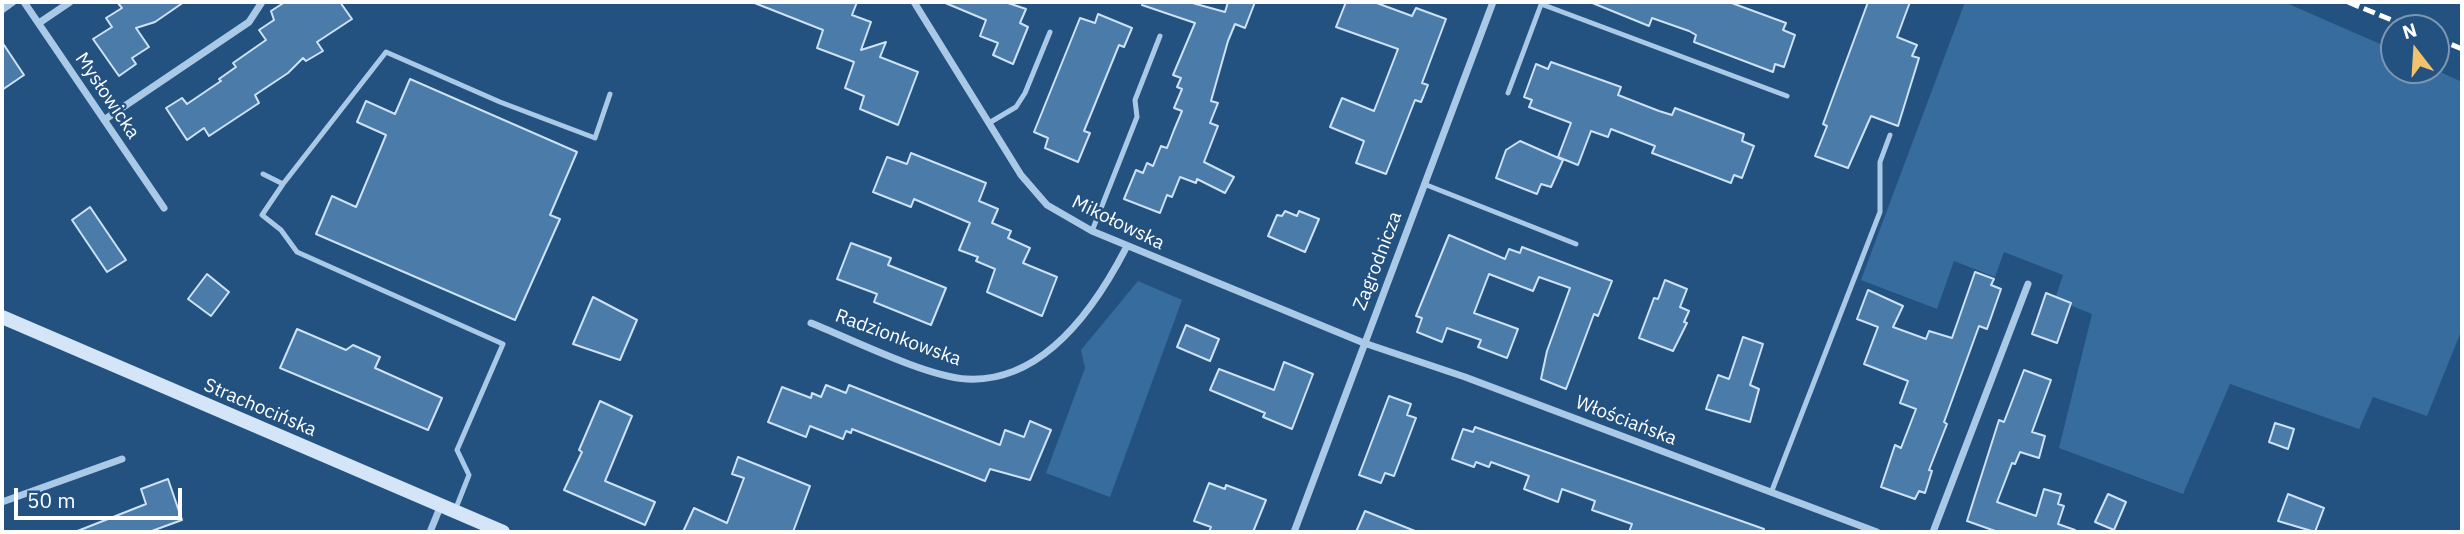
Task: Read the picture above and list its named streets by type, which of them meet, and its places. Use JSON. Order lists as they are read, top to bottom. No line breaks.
{"streets":{"main road":["Strachocińska"],"street":["Mysłowicka","Mikołowska","Zagrodnicza","Radzionkowska","Włościańska"]},"crossings":[["Mikołowska","Zagrodnicza"],["Mikołowska","Radzionkowska"],["Mikołowska","Włościańska"],["Zagrodnicza","Włościańska"]],"scale_bar":"50 m","north":"top"}
